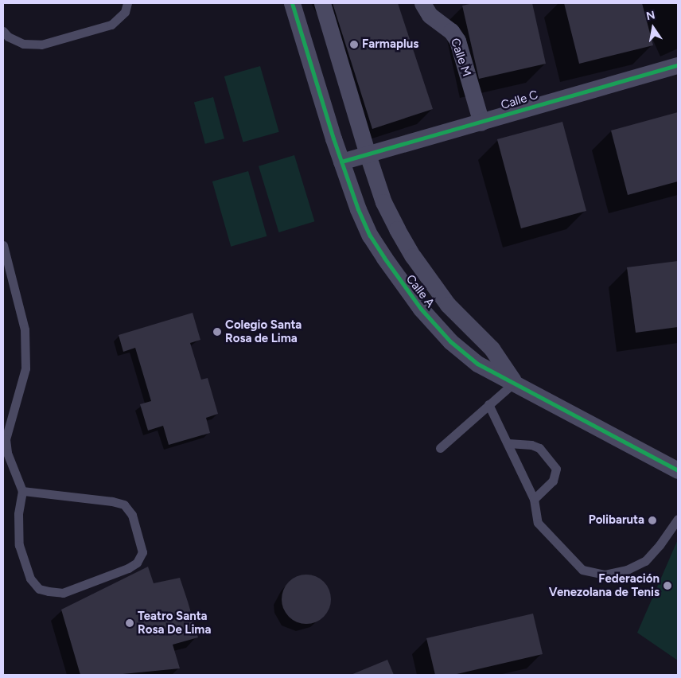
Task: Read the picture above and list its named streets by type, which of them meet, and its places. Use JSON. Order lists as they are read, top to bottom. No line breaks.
{"streets":{"street":["Calle M","Calle C","Calle A"]},"crossings":[["Calle M","Calle C"],["Calle C","Calle A"]],"places":["Farmaplus","Colegio Santa Rosa de Lima","Polibaruta","Federación Venezolana de Tenis","Teatro Santa Rosa De Lima"],"north":"top"}
